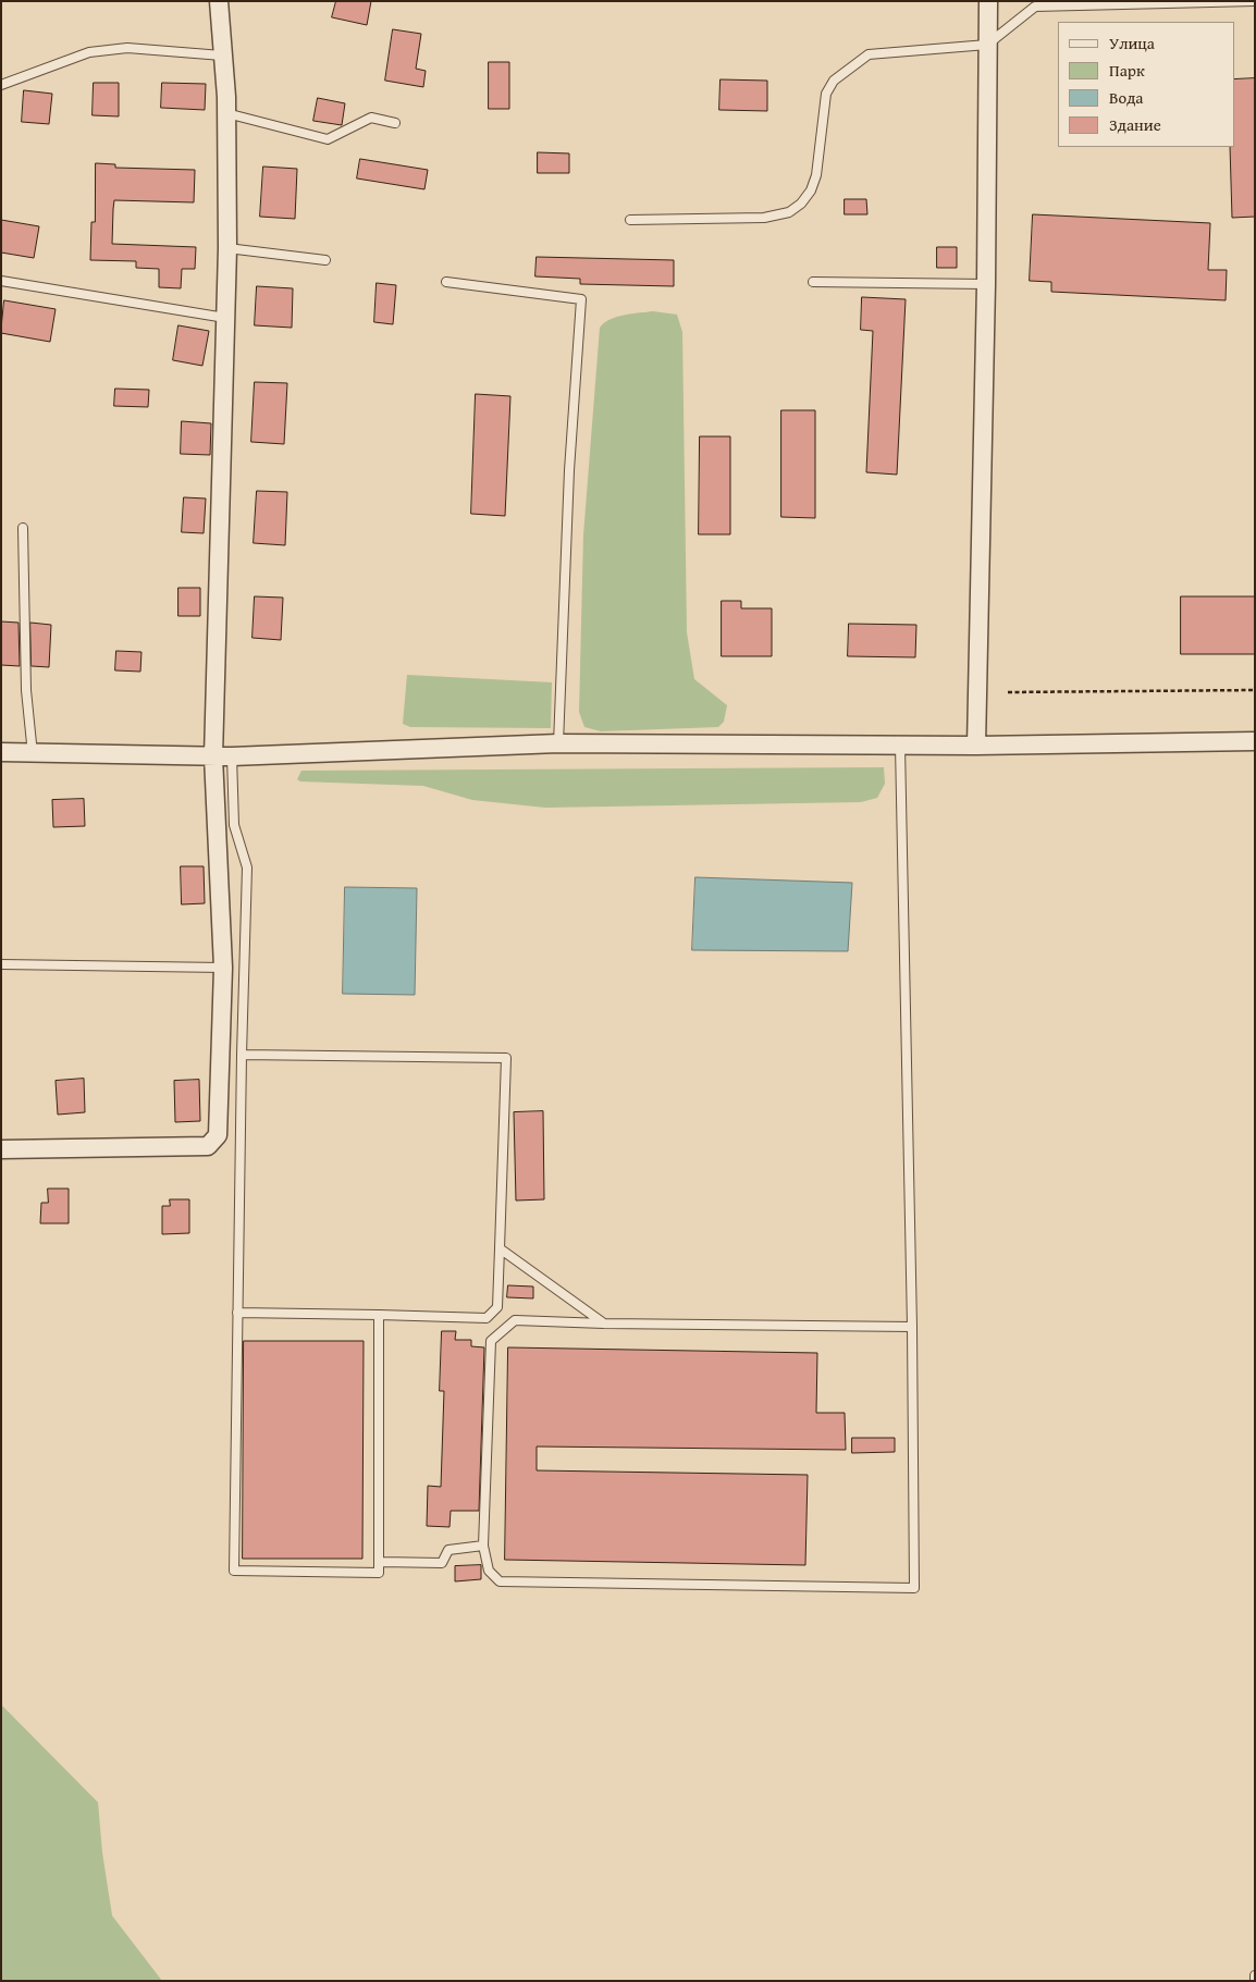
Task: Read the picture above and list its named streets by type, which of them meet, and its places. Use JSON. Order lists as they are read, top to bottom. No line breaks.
{"legend":["Улица","Парк","Вода","Здание"]}
